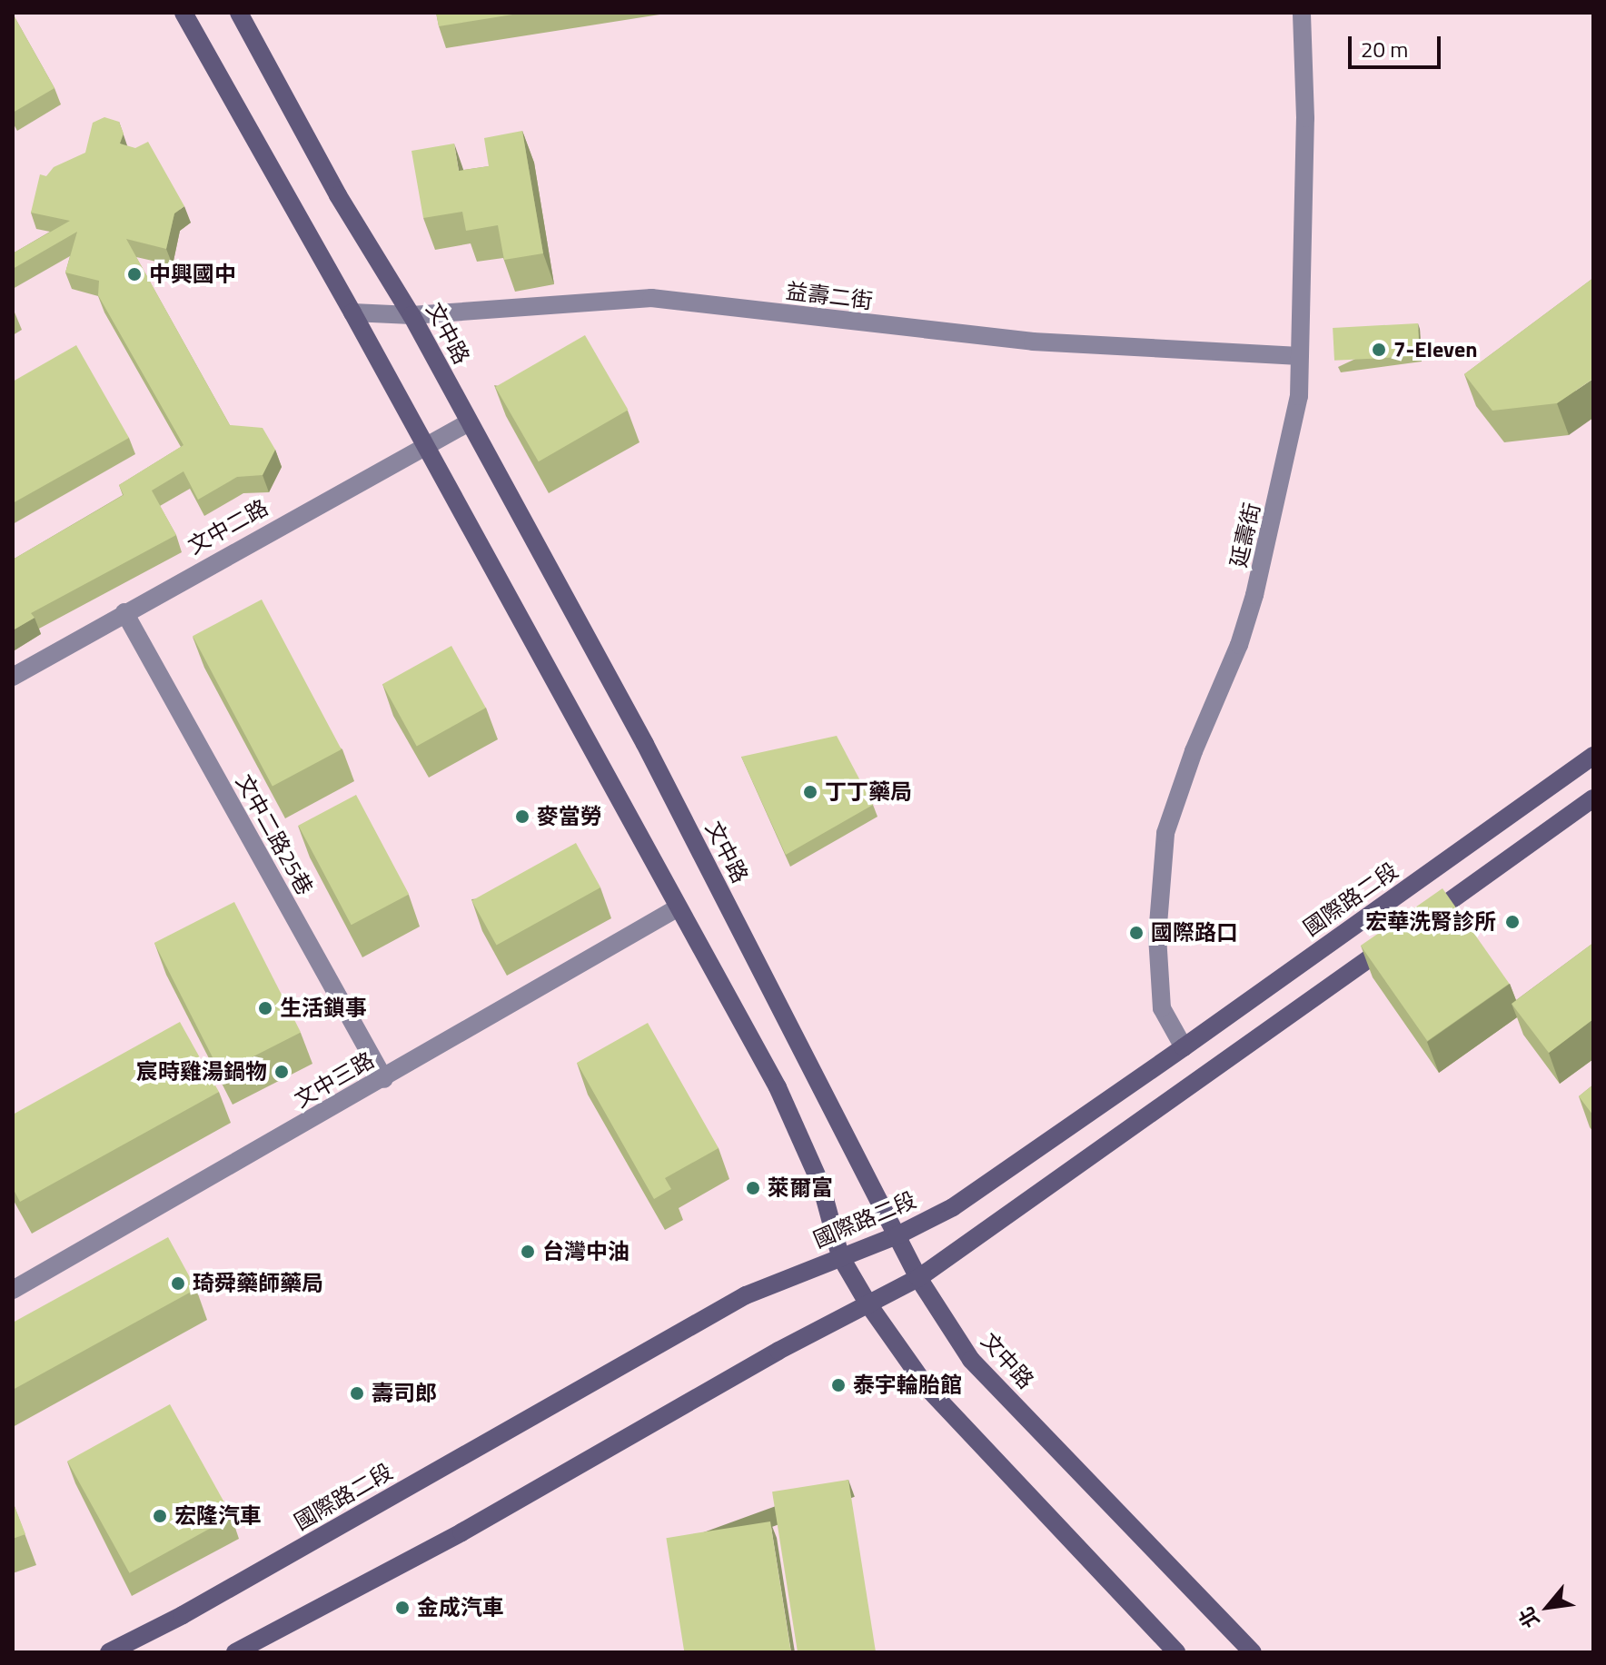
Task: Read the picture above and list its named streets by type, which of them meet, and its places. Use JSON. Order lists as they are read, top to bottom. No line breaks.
{"streets":{"street":["益壽二街","文中路","文中二路","延壽街","文中二路25巷","國際路二段","文中三路"]},"crossings":[["益壽二街","文中路"],["益壽二街","延壽街"],["文中路","文中二路"],["文中路","國際路二段"],["文中二路","文中二路25巷"],["延壽街","國際路二段"],["文中二路25巷","文中三路"]],"places":["中興國中","7-Eleven","丁丁藥局","麥當勞","宏華洗腎診所","國際路口","生活鎖事","宸時雞湯鍋物","萊爾富","台灣中油","琦舜藥師藥局","泰宇輪胎館","壽司郎","宏隆汽車","金成汽車"],"scale_bar":"20 m","north":"bottom left"}
